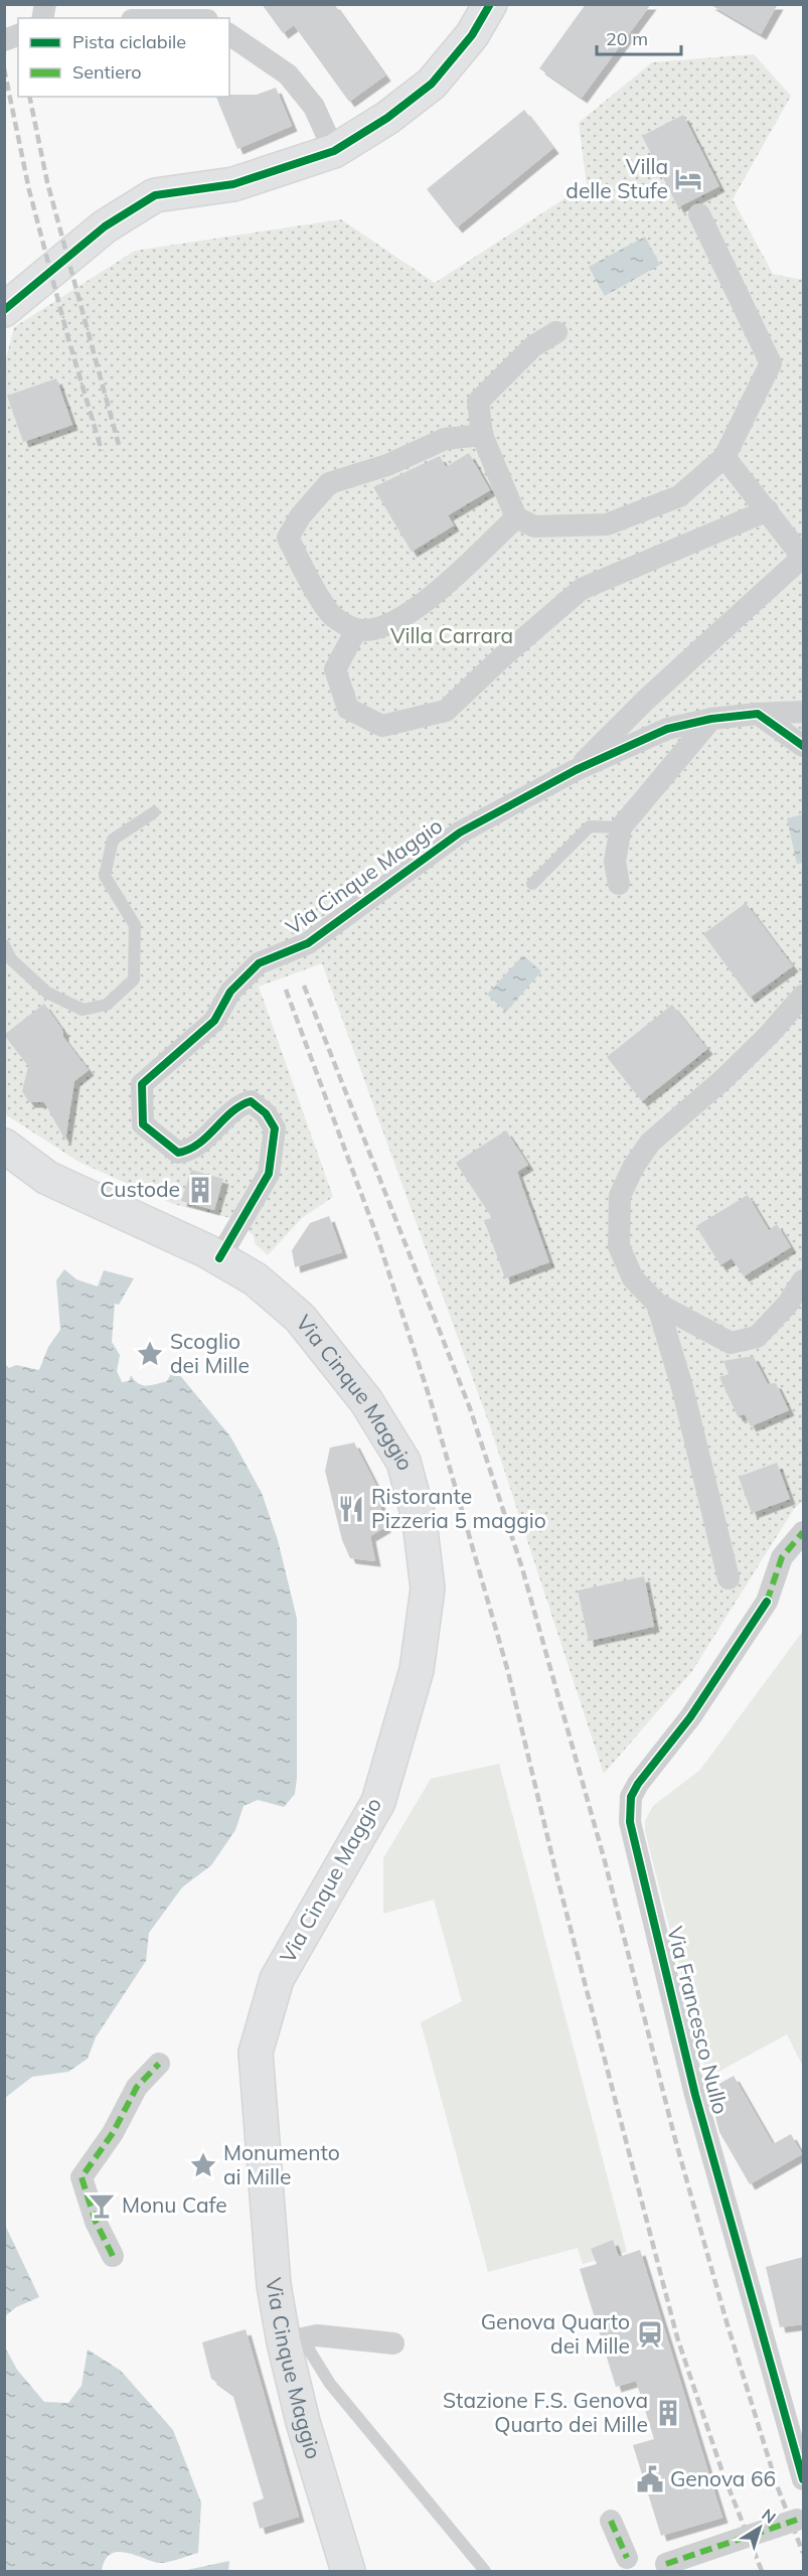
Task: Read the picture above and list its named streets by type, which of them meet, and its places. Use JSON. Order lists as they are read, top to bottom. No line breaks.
{"streets":{"main road":["Via Cinque Maggio"],"street":["Via Francesco Nullo"]},"parks":["Villa Carrara"],"places":{"hotel":["Villa delle Stufe"],"building":["Custode","Stazione F.S. Genova Quarto dei Mille"],"place":["Scoglio dei Mille","Monumento ai Mille"],"restaurant":["Ristorante Pizzeria 5 maggio"],"bar":["Monu Cafe"],"station":["Genova Quarto dei Mille"],"public building":["Genova 66"]},"legend":["Pista ciclabile","Sentiero"],"scale_bar":"20 m","north":"top right"}
